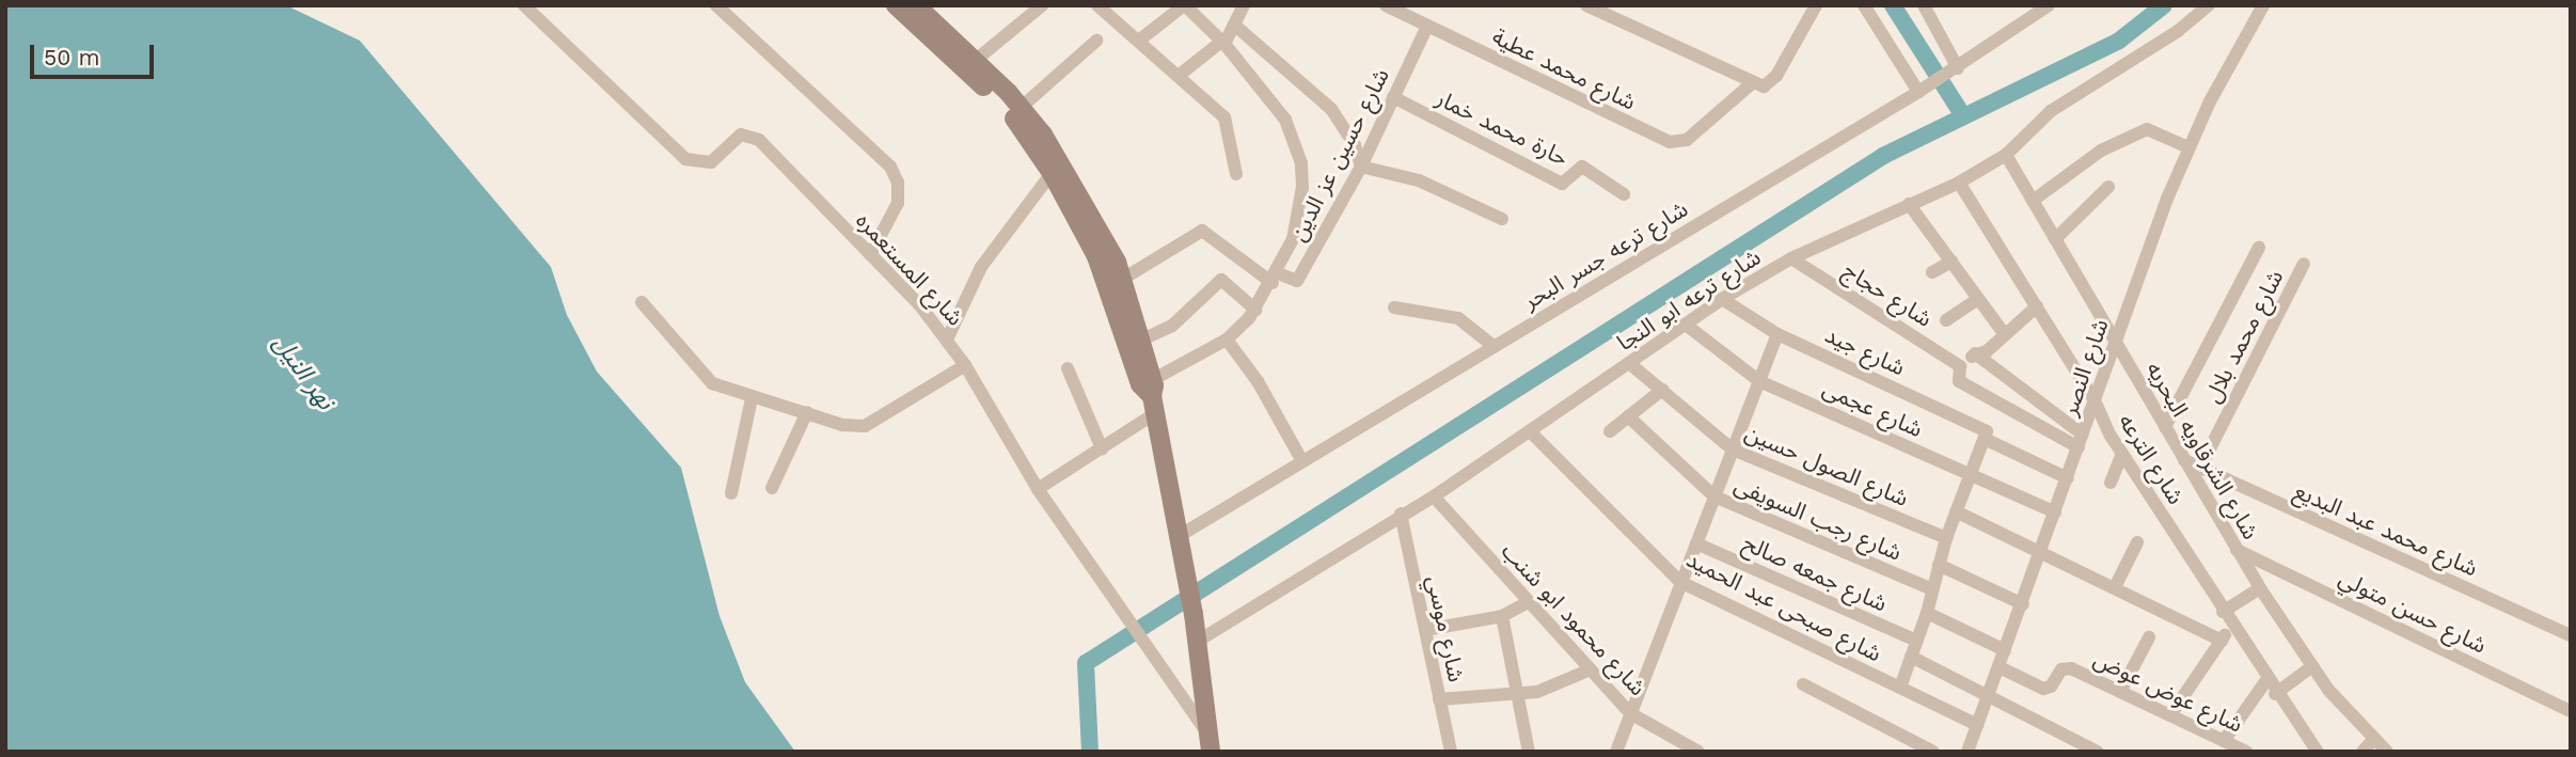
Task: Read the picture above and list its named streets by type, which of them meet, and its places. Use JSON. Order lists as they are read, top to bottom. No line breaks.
{"streets":{"street":["شارع محمد عطية","حارة محمد خمار","شارع حسين عز الدين","شارع ترعه جسر البحر","شارع المستعمره","شارع حجاج","شارع ترعه ابو النجا","شارع محمد بلال","شارع جيد","شارع النصر","شارع عجمى","شارع الشرقاويه البحريه","شارع الترعه","شارع الصول حسين","شارع رجب السويفى","شارع محمد عبد البديع","شارع جمعه صالح","شارع صبحى عبد الحميد","شارع حسن متولي","شارع محمود ابو شنب","شارع موسي","شارع عوض عوض"]},"crossings":[["شارع محمد عطية","شارع حسين عز الدين"],["حارة محمد خمار","شارع حسين عز الدين"],["شارع حجاج","شارع ترعه ابو النجا"],["شارع ترعه ابو النجا","شارع جيد"],["شارع ترعه ابو النجا","شارع عجمى"],["شارع ترعه ابو النجا","شارع الشرقاويه البحريه"],["شارع ترعه ابو النجا","شارع الترعه"],["شارع ترعه ابو النجا","شارع الصول حسين"],["شارع ترعه ابو النجا","شارع صبحى عبد الحميد"],["شارع ترعه ابو النجا","شارع محمود ابو شنب"],["شارع ترعه ابو النجا","شارع موسي"],["شارع محمد بلال","شارع محمد عبد البديع"],["شارع النصر","شارع عجمى"],["شارع النصر","شارع الشرقاويه البحريه"],["شارع النصر","شارع الترعه"],["شارع النصر","شارع صبحى عبد الحميد"],["شارع النصر","شارع عوض عوض"],["شارع الشرقاويه البحريه","شارع محمد عبد البديع"],["شارع الشرقاويه البحريه","شارع حسن متولي"]],"water":["نهر النيل"],"scale_bar":"50 m"}
